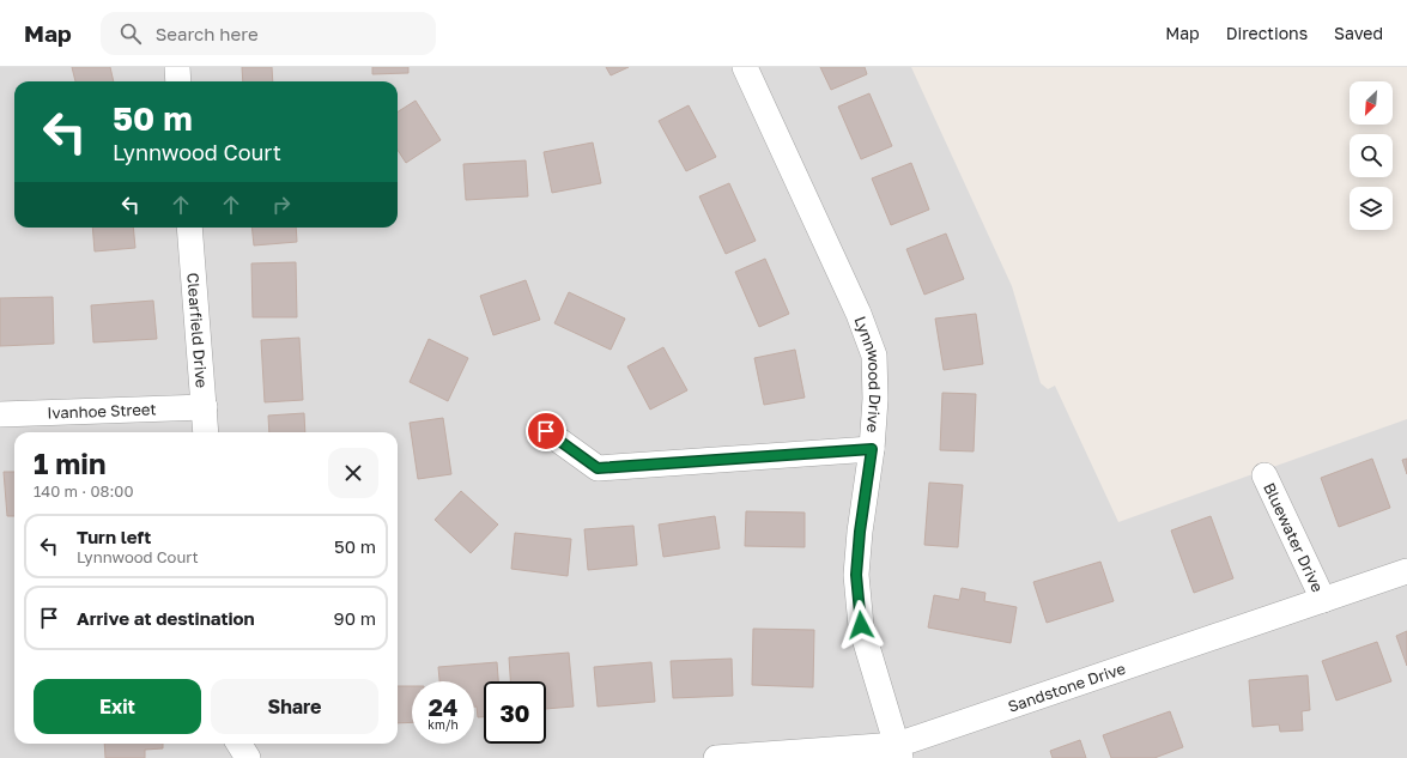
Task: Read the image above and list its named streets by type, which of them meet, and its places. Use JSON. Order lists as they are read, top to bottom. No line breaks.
{"streets":{"street":["Clearfield Drive","Lynnwood Drive","Ivanhoe Street","Bluewater Drive","Sandstone Drive"]},"crossings":[["Clearfield Drive","Ivanhoe Street"],["Lynnwood Drive","Sandstone Drive"],["Bluewater Drive","Sandstone Drive"]],"north":"bottom left","page":{"header":"Map","search":"Search here","nav":["Map","Directions","Saved"],"turn":["50 m","Lynnwood Court"],"heading":["1 min","140 m · 08:00"],"list":[{"name":"Turn left","note":"Lynnwood Court","value":"50 m"},{"name":"Arrive at destination","value":"90 m"}],"buttons":["Exit","Share"],"speed":"24 km/h","limit":"30"}}
